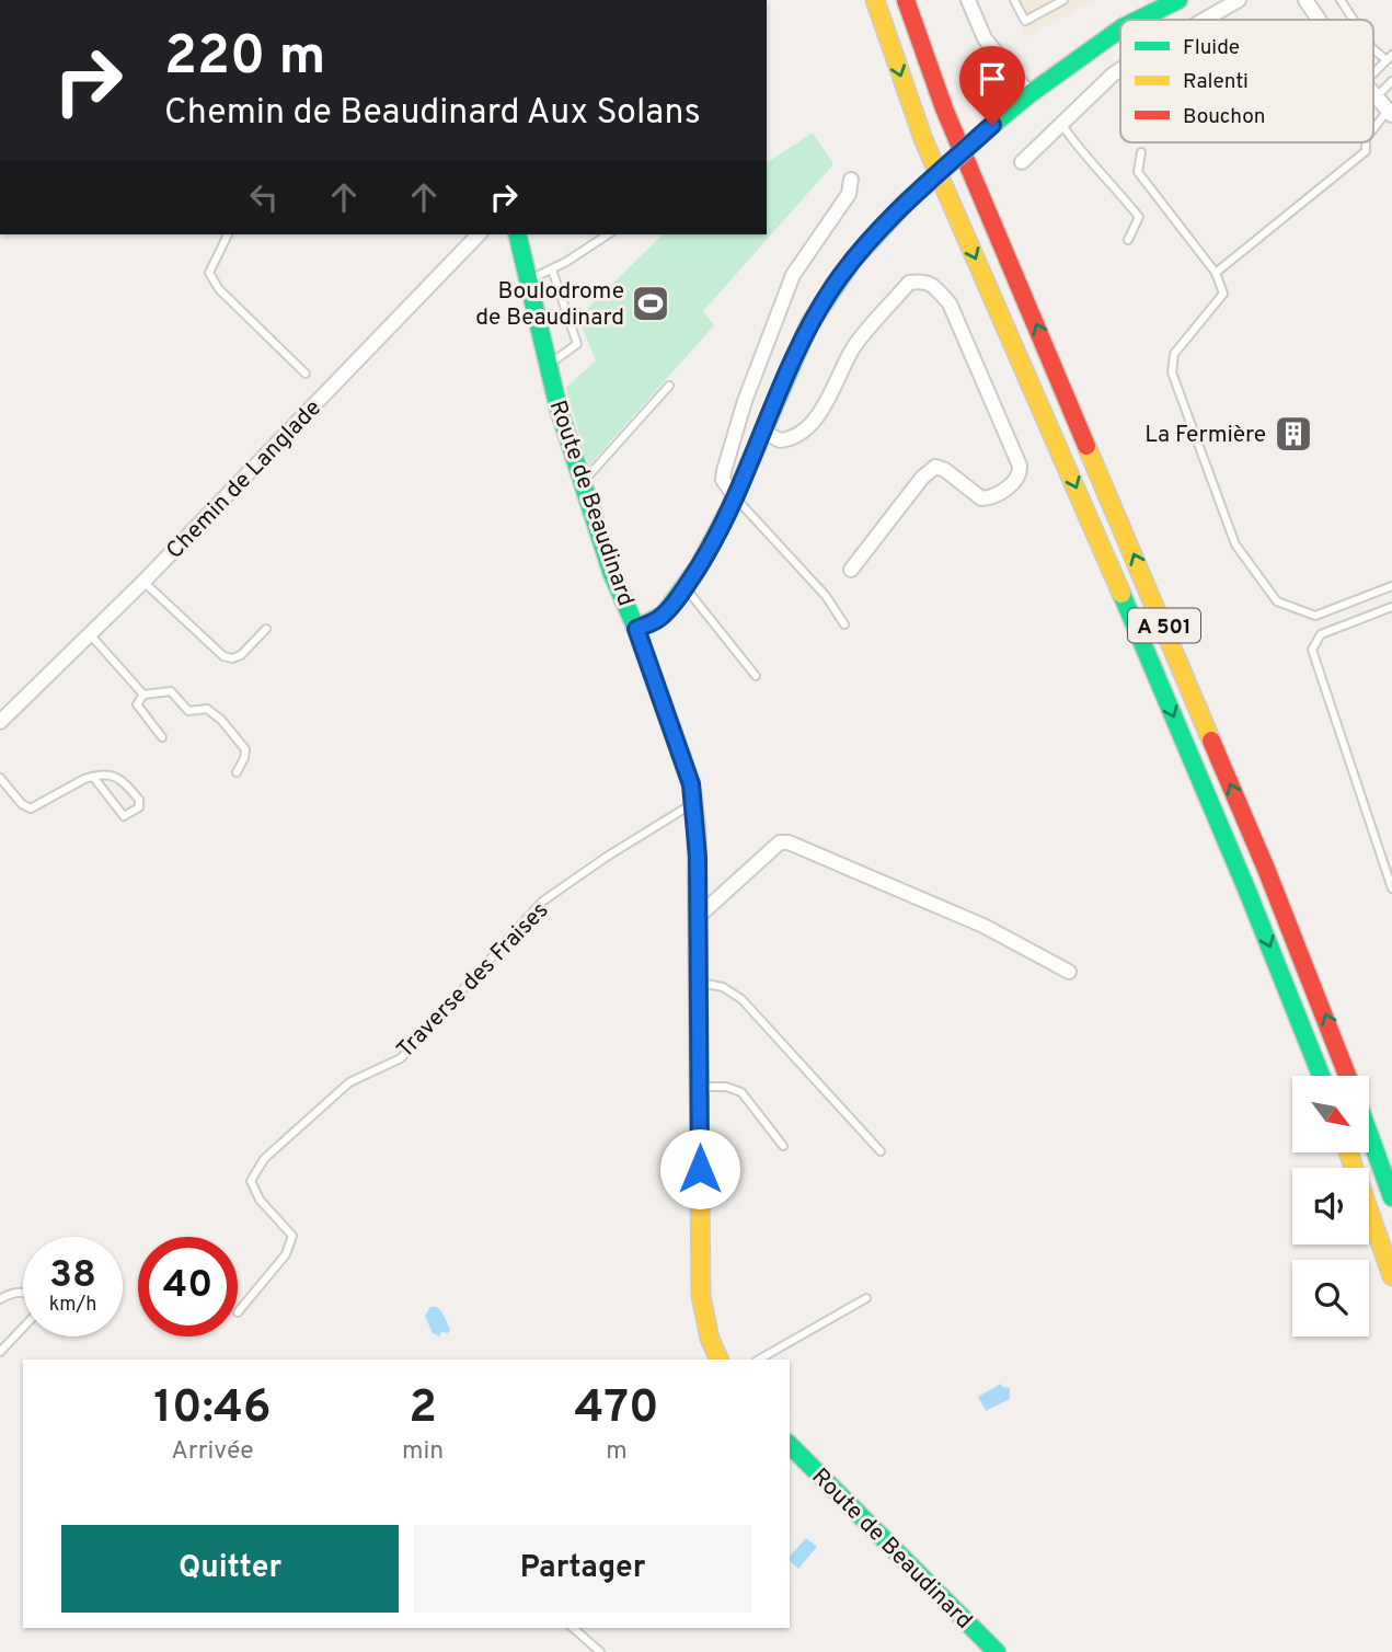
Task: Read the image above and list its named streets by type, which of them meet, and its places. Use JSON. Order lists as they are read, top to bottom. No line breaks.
{"streets":{"main road":["Route de Beaudinard","A 501"],"street":["Chemin de Langlade"],"lane":["Traverse des Fraises"]},"crossings":[["Route de Beaudinard","Traverse des Fraises"]],"places":{"sports":["Boulodrome de Beaudinard"],"building":["La Fermière"]},"legend":["Fluide","Ralenti","Bouchon"],"north":"bottom right","page":{"turn":["220 m","Chemin de Beaudinard Aux Solans"],"speed":"38 km/h","limit":"40","eta":["10:46","Arrivée","2","min","470","m"],"buttons":["Quitter","Partager"]}}
